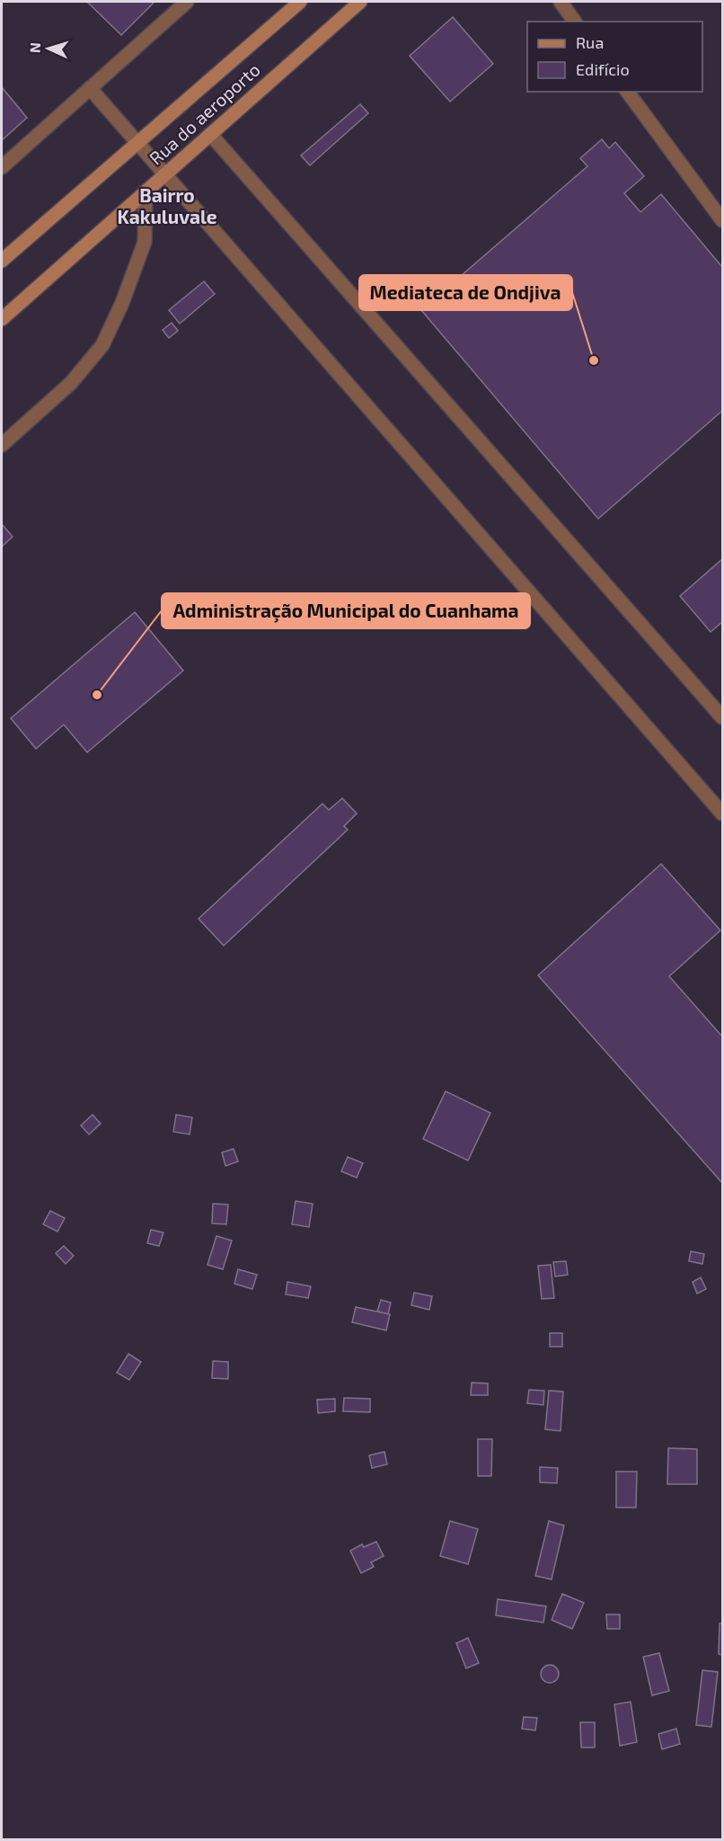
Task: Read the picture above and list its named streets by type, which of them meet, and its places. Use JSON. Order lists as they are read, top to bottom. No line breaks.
{"streets":{"main road":["Rua do aeroporto"]},"districts":["Bairro Kakuluvale"],"places":["Mediateca de Ondjiva","Administração Municipal do Cuanhama"],"legend":["Rua","Edifício"],"north":"left"}
